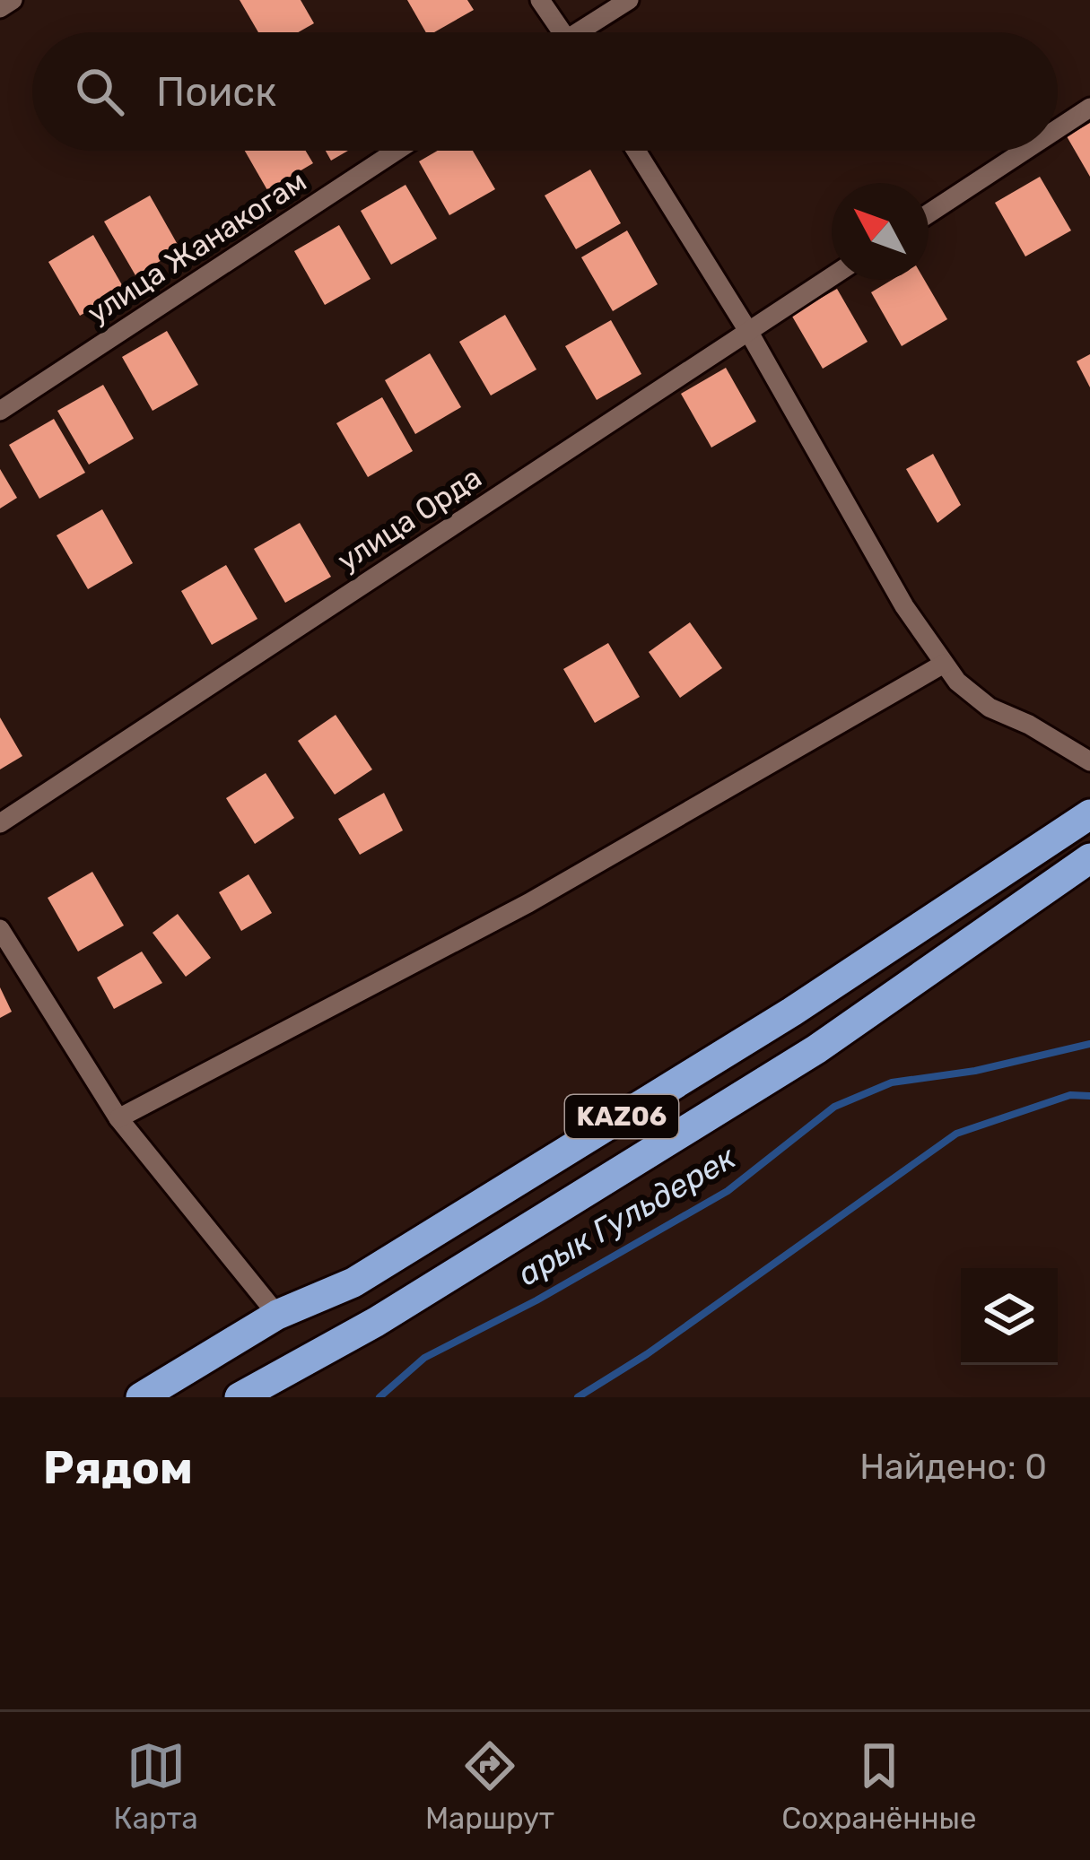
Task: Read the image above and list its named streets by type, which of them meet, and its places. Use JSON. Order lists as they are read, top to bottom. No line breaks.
{"streets":{"highway":["KАZ06"],"street":["улица Жанакогам","улица Орда"]},"water":["арык Гульдерек"],"north":"top left","page":{"search":"Поиск","heading":["Рядом","Найдено: 0"],"nav":["Карта","Маршрут","Сохранённые"]}}
